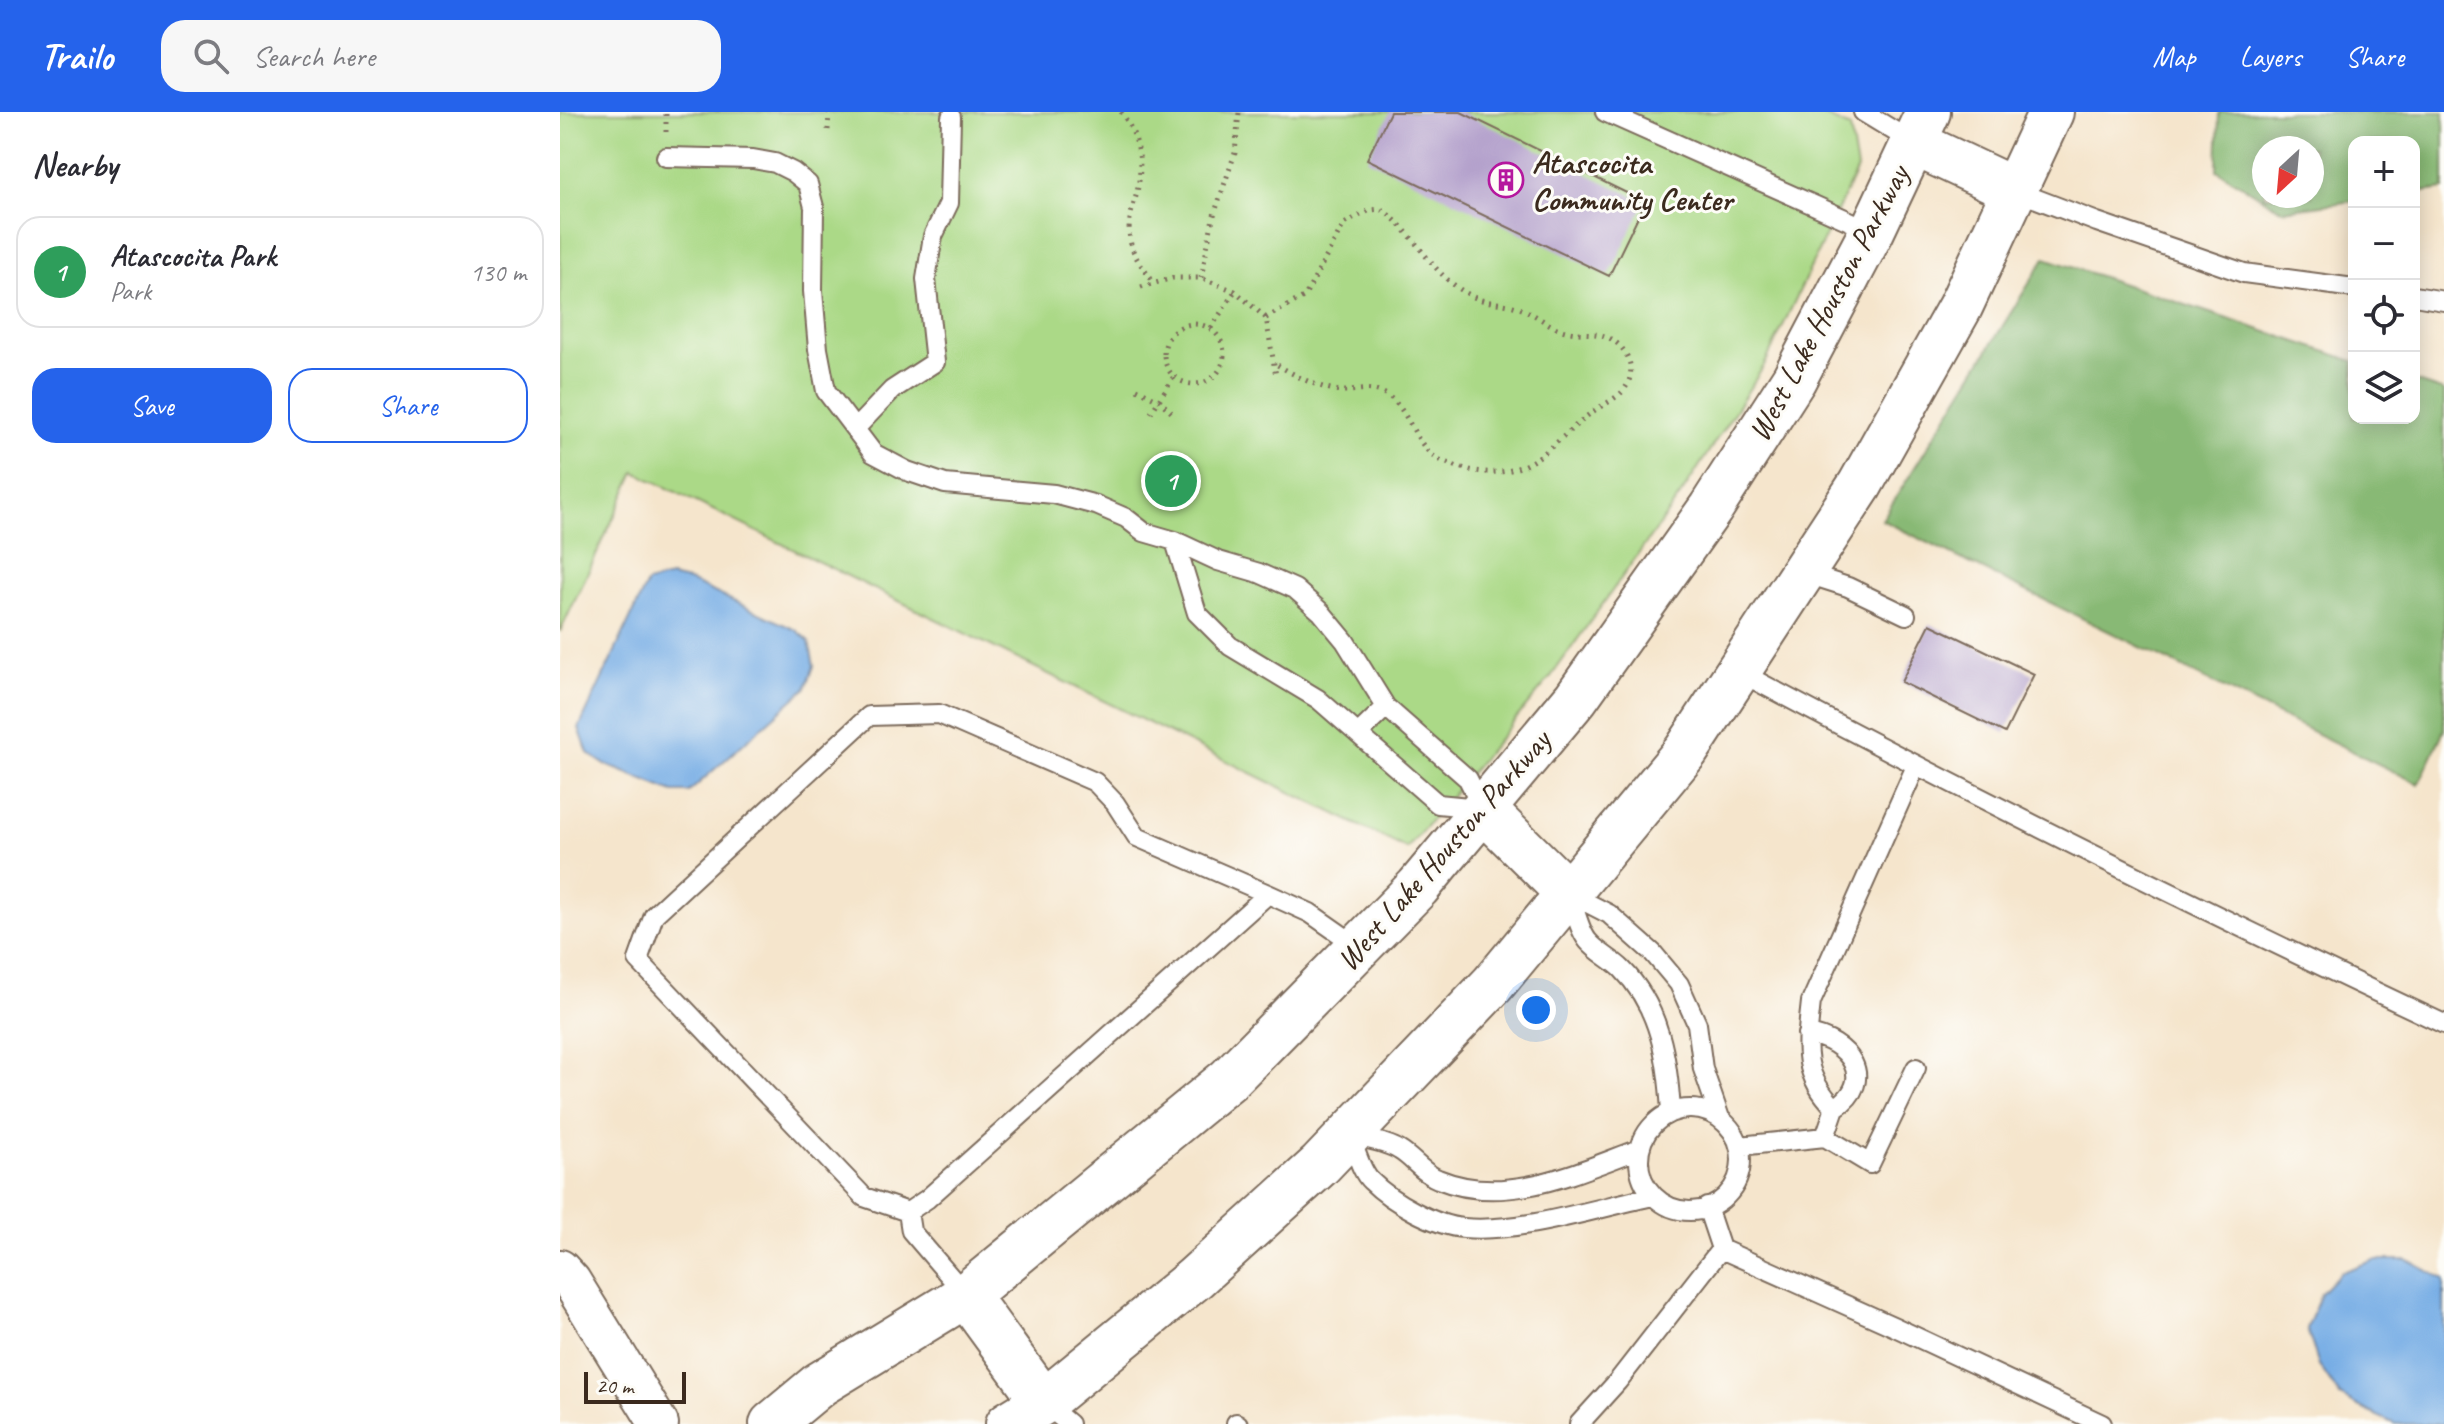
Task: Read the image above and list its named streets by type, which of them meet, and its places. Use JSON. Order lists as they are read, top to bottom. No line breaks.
{"streets":{"main road":["West Lake Houston Parkway"]},"places":{"building":["Atascocita Community Center"]},"scale_bar":"20 m","north":"bottom left","page":{"header":"Trailo","search":"Search here","nav":["Map","Layers","Share"],"heading":"Nearby","map_buttons":["+","−"],"list":[{"mark":"1","name":"Atascocita Park","note":"Park","value":"130 m"}],"buttons":["Save","Share"],"pins":"1","scale":"20 m"}}
